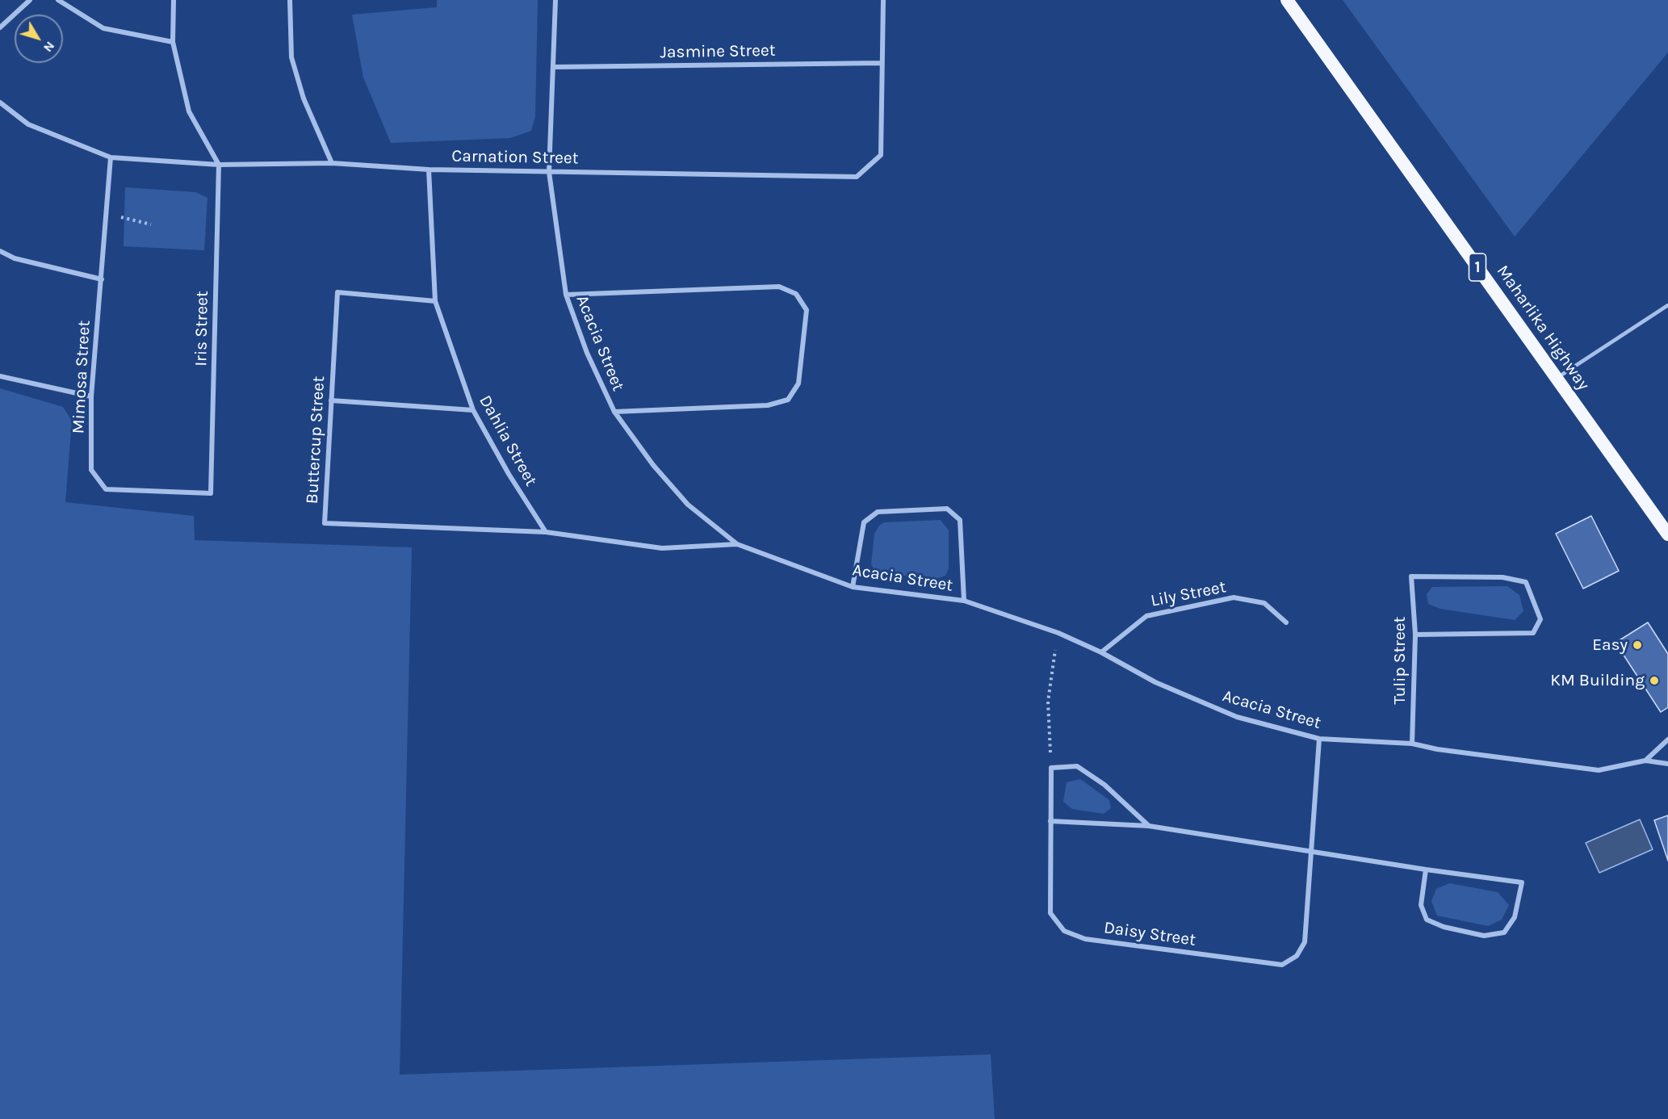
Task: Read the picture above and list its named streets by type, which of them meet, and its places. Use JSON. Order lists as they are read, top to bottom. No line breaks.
{"streets":{"highway":["1","Maharlika Highway"],"street":["Jasmine Street","Carnation Street","Iris Street","Acacia Street","Mimosa Street","Buttercup Street","Dahlia Street","Lily Street","Tulip Street","Daisy Street"]},"crossings":[["Jasmine Street","Carnation Street"],["Jasmine Street","Acacia Street"],["Carnation Street","Iris Street"],["Carnation Street","Acacia Street"],["Carnation Street","Mimosa Street"],["Carnation Street","Dahlia Street"],["Iris Street","Mimosa Street"],["Acacia Street","Lily Street"],["Acacia Street","Tulip Street"],["Acacia Street","Daisy Street"],["Buttercup Street","Dahlia Street"]],"places":["Easy","KM Building"],"north":"bottom right"}
